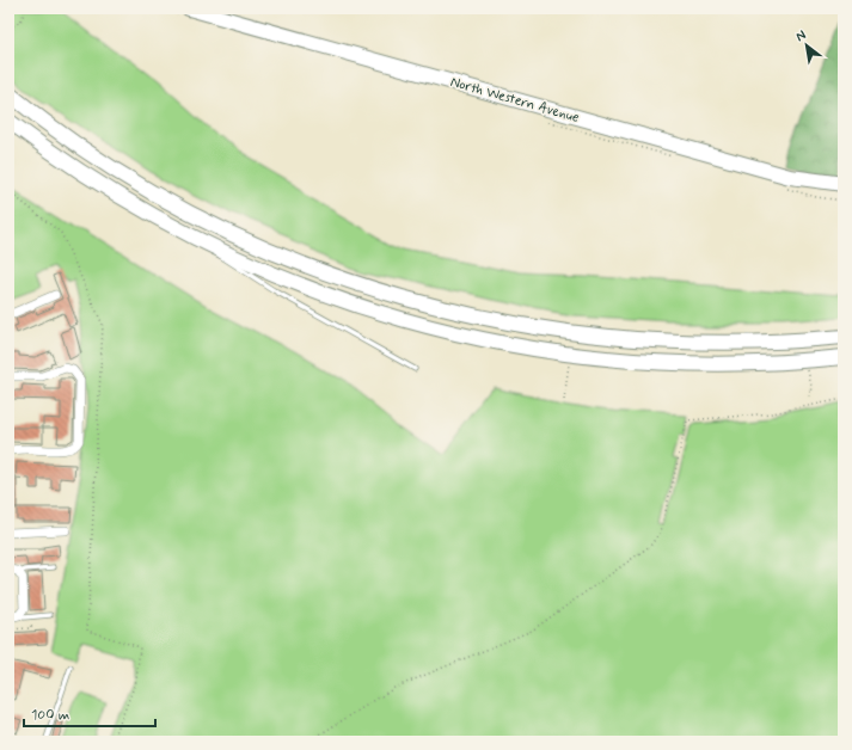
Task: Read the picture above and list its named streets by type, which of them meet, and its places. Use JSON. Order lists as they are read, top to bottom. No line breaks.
{"streets":{"highway":["North Western Avenue"]},"scale_bar":"100 m","north":"top left"}
